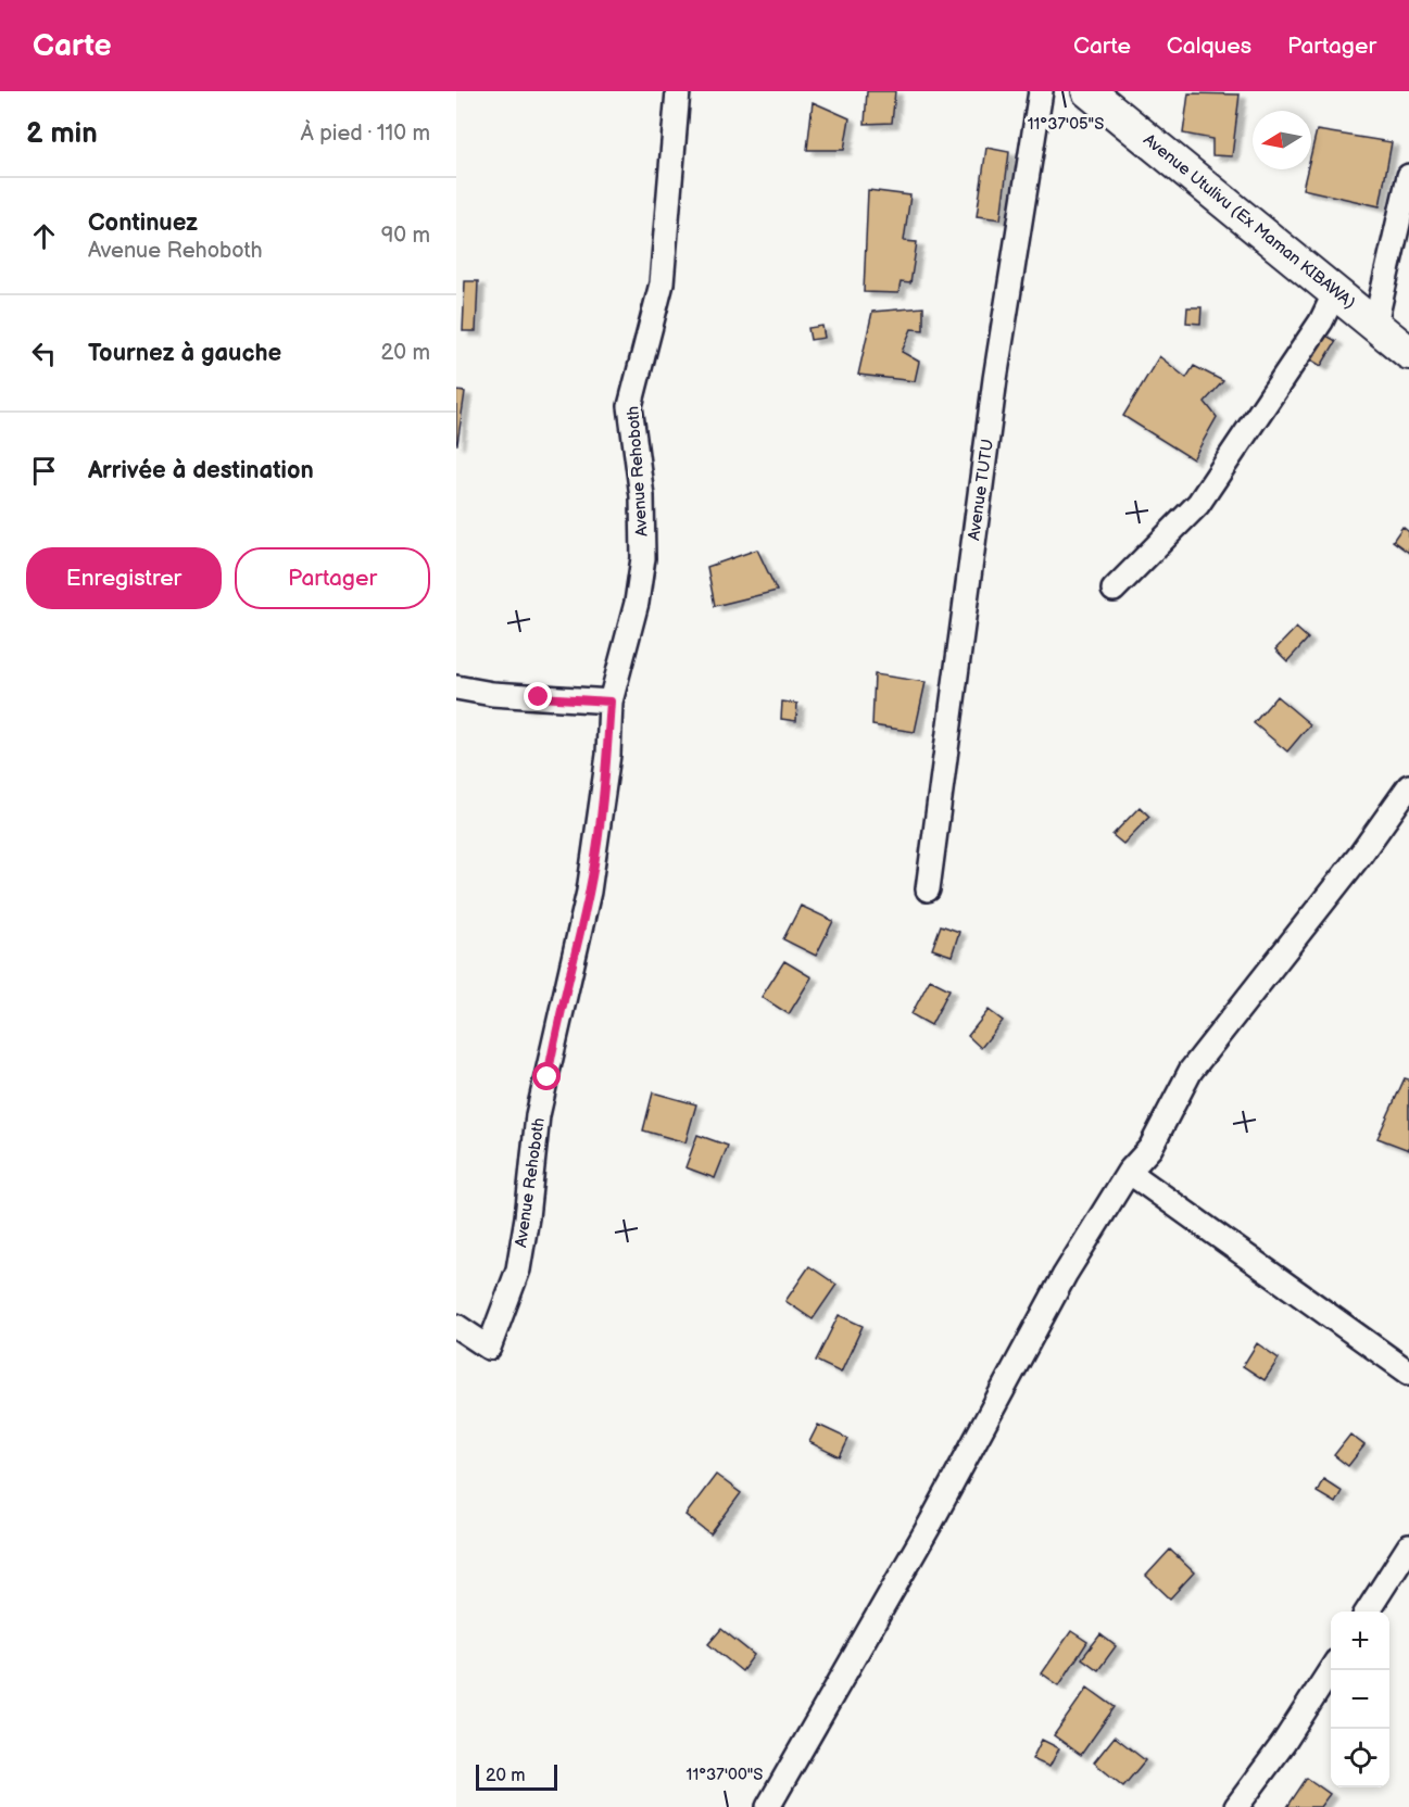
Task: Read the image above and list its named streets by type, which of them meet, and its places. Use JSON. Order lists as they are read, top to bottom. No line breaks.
{"streets":{"street":["Avenue Utulivu (Ex Maman KIBAWA)","Avenue Rehoboth","Avenue TUTU"]},"scale_bar":"20 m","north":"left","page":{"header":"Carte","nav":["Carte","Calques","Partager"],"heading":["2 min","À pied · 110 m"],"list":[["Continuez","Avenue Rehoboth","90 m"],["Tournez à gauche","20 m"],"Arrivée à destination"],"buttons":["Enregistrer","Partager"],"map_buttons":["+","−"],"scale":"20 m"},"coordinates":["11°37'05\"S","11°37'00\"S"]}
